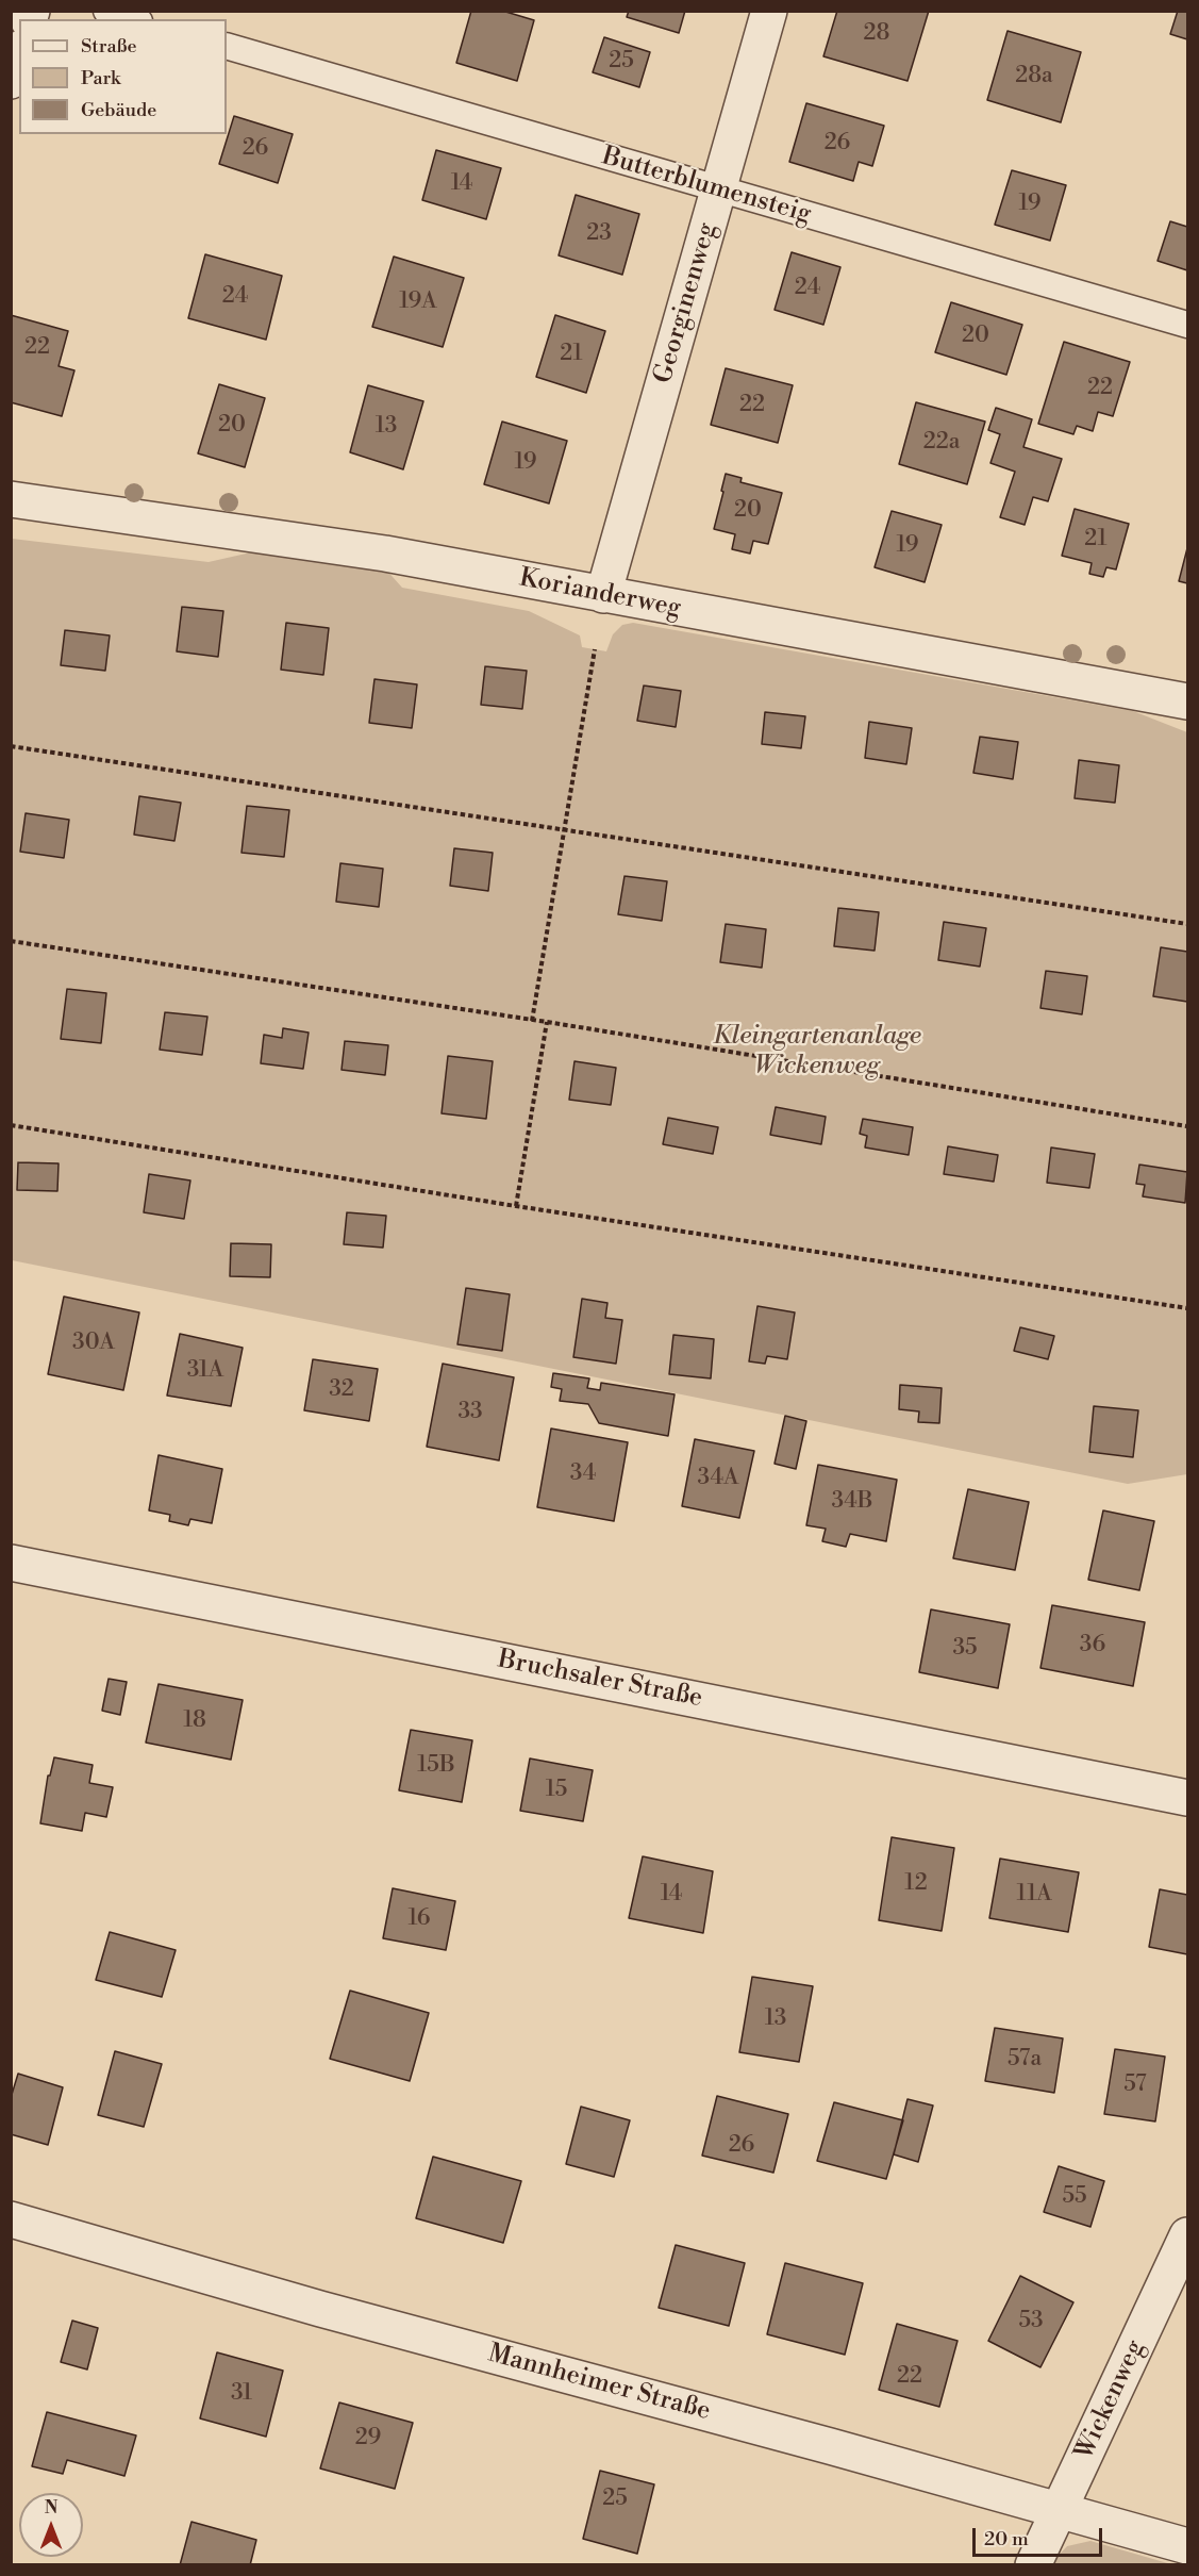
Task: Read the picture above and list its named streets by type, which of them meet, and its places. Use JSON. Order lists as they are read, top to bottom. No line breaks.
{"streets":{"street":["Georginenweg","Korianderweg","Bruchsaler Straße","Mannheimer Straße","Wickenweg"],"lane":["Butterblumensteig"]},"crossings":[["Butterblumensteig","Georginenweg"],["Georginenweg","Korianderweg"],["Mannheimer Straße","Wickenweg"]],"parks":["Kleingartenanlage Wickenweg"],"house_numbers":["28","25","28a","26","26","14","19","23","24","24","19A","20","22","21","22","22","20","13","22a","19","20","21","19","30A","31A","32","33","34","34A","34B","36","35","18","15B","15","12","14","11A","16","13","57a","57","26","55","53","22","31","29","25"],"legend":["Straße","Park","Gebäude"],"scale_bar":"20 m","north":"top"}
